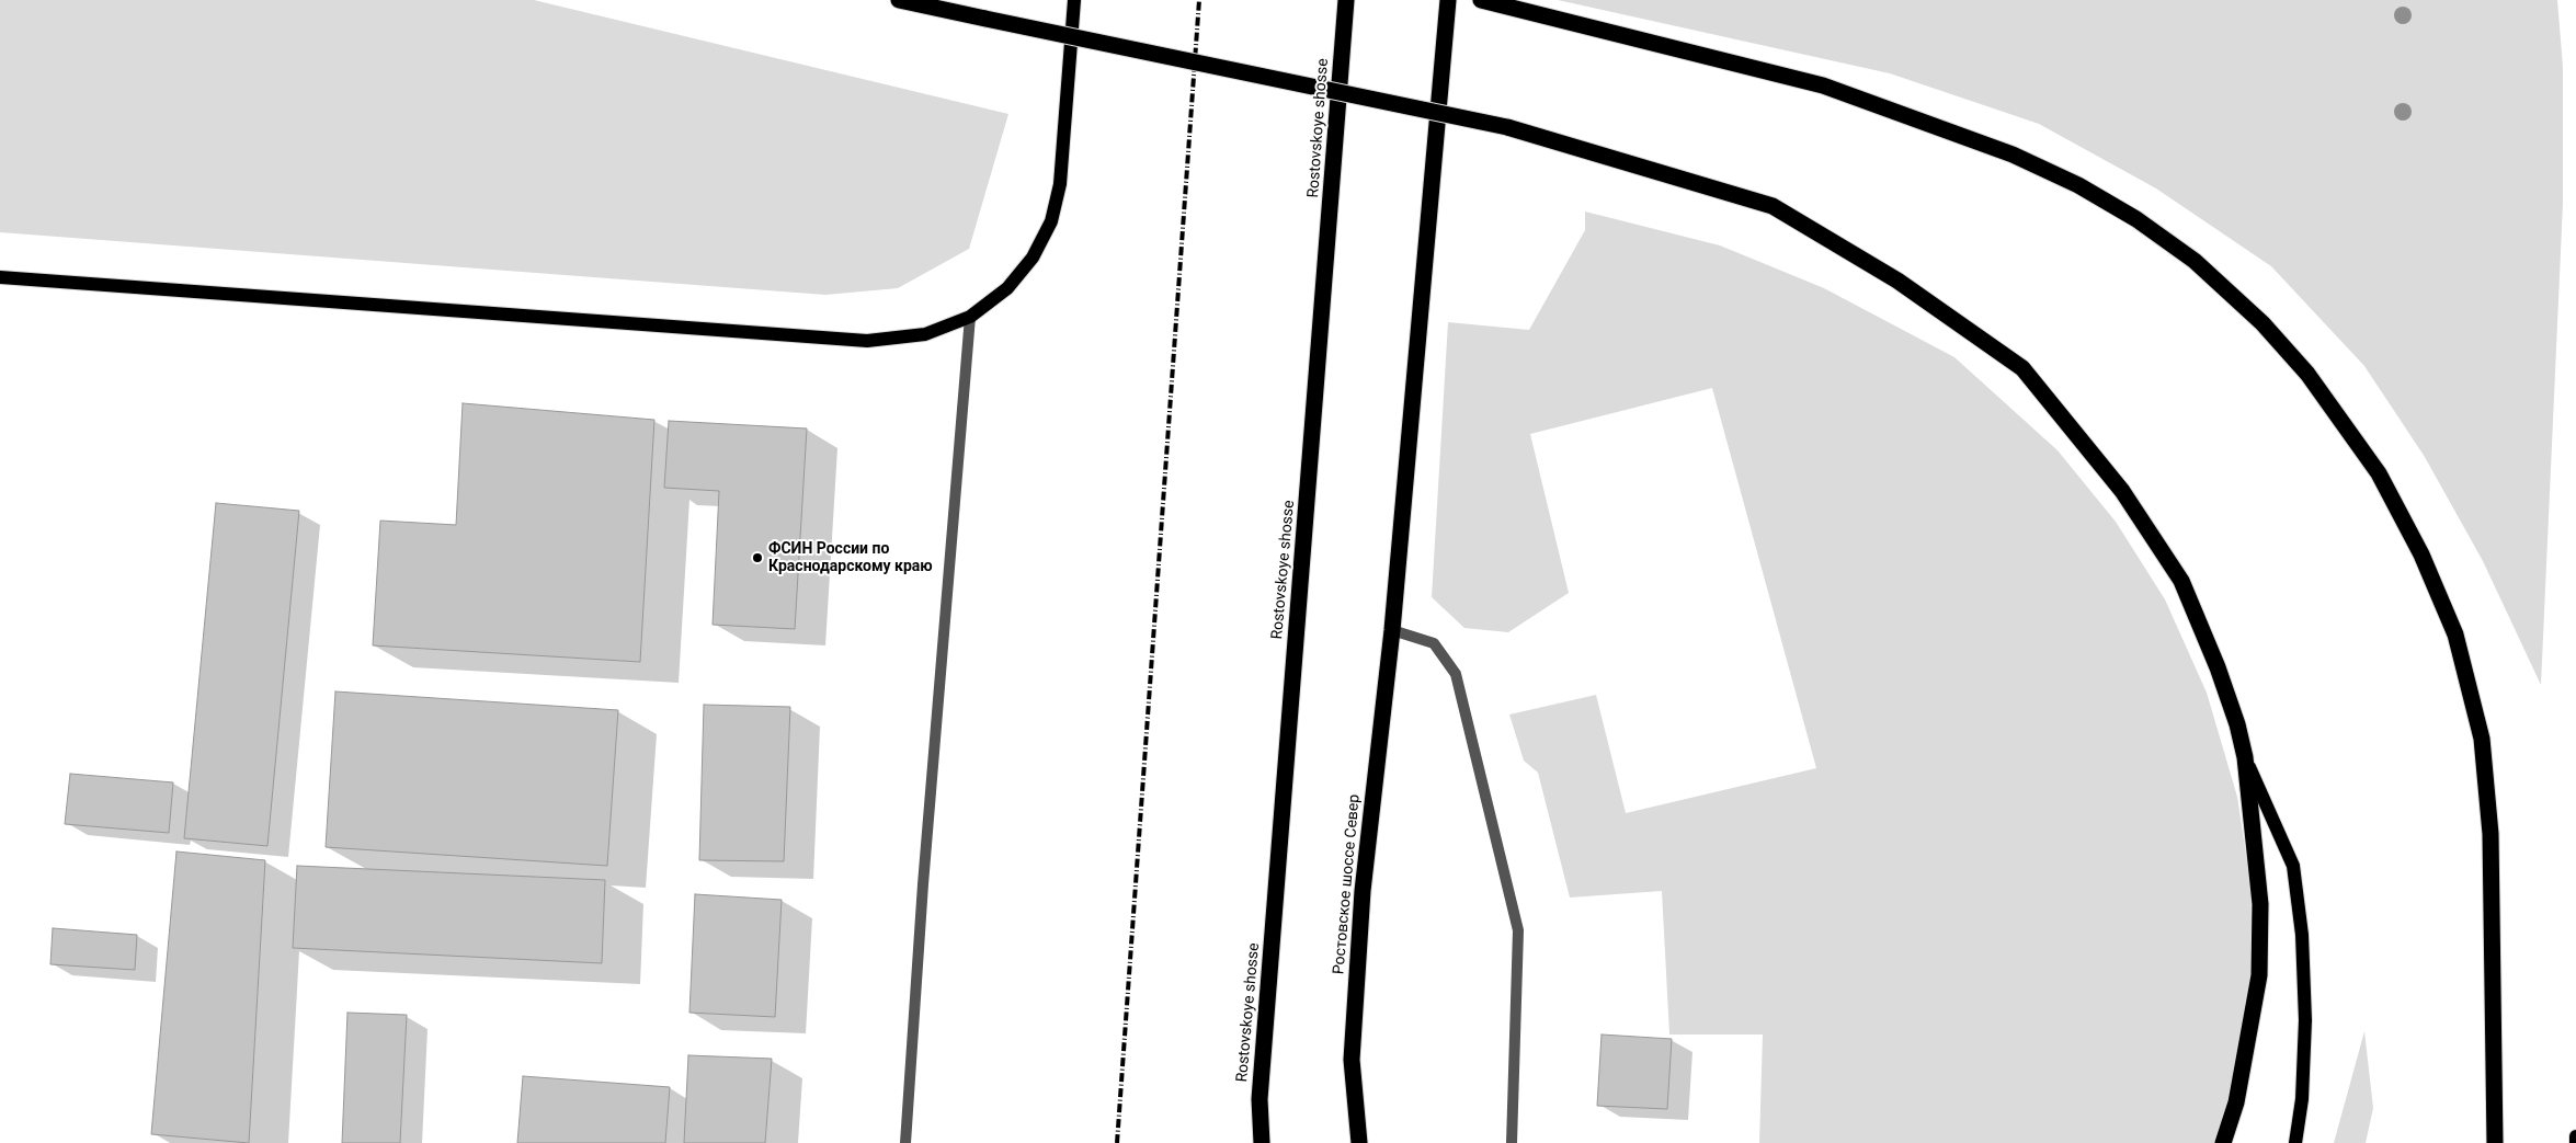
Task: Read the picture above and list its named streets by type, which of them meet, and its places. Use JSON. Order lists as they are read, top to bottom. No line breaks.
{"streets":{"highway":["Rostovskoye shosse","Ростовское шоссе Север"]},"places":["ФСИН России по Краснодарскому краю"]}
